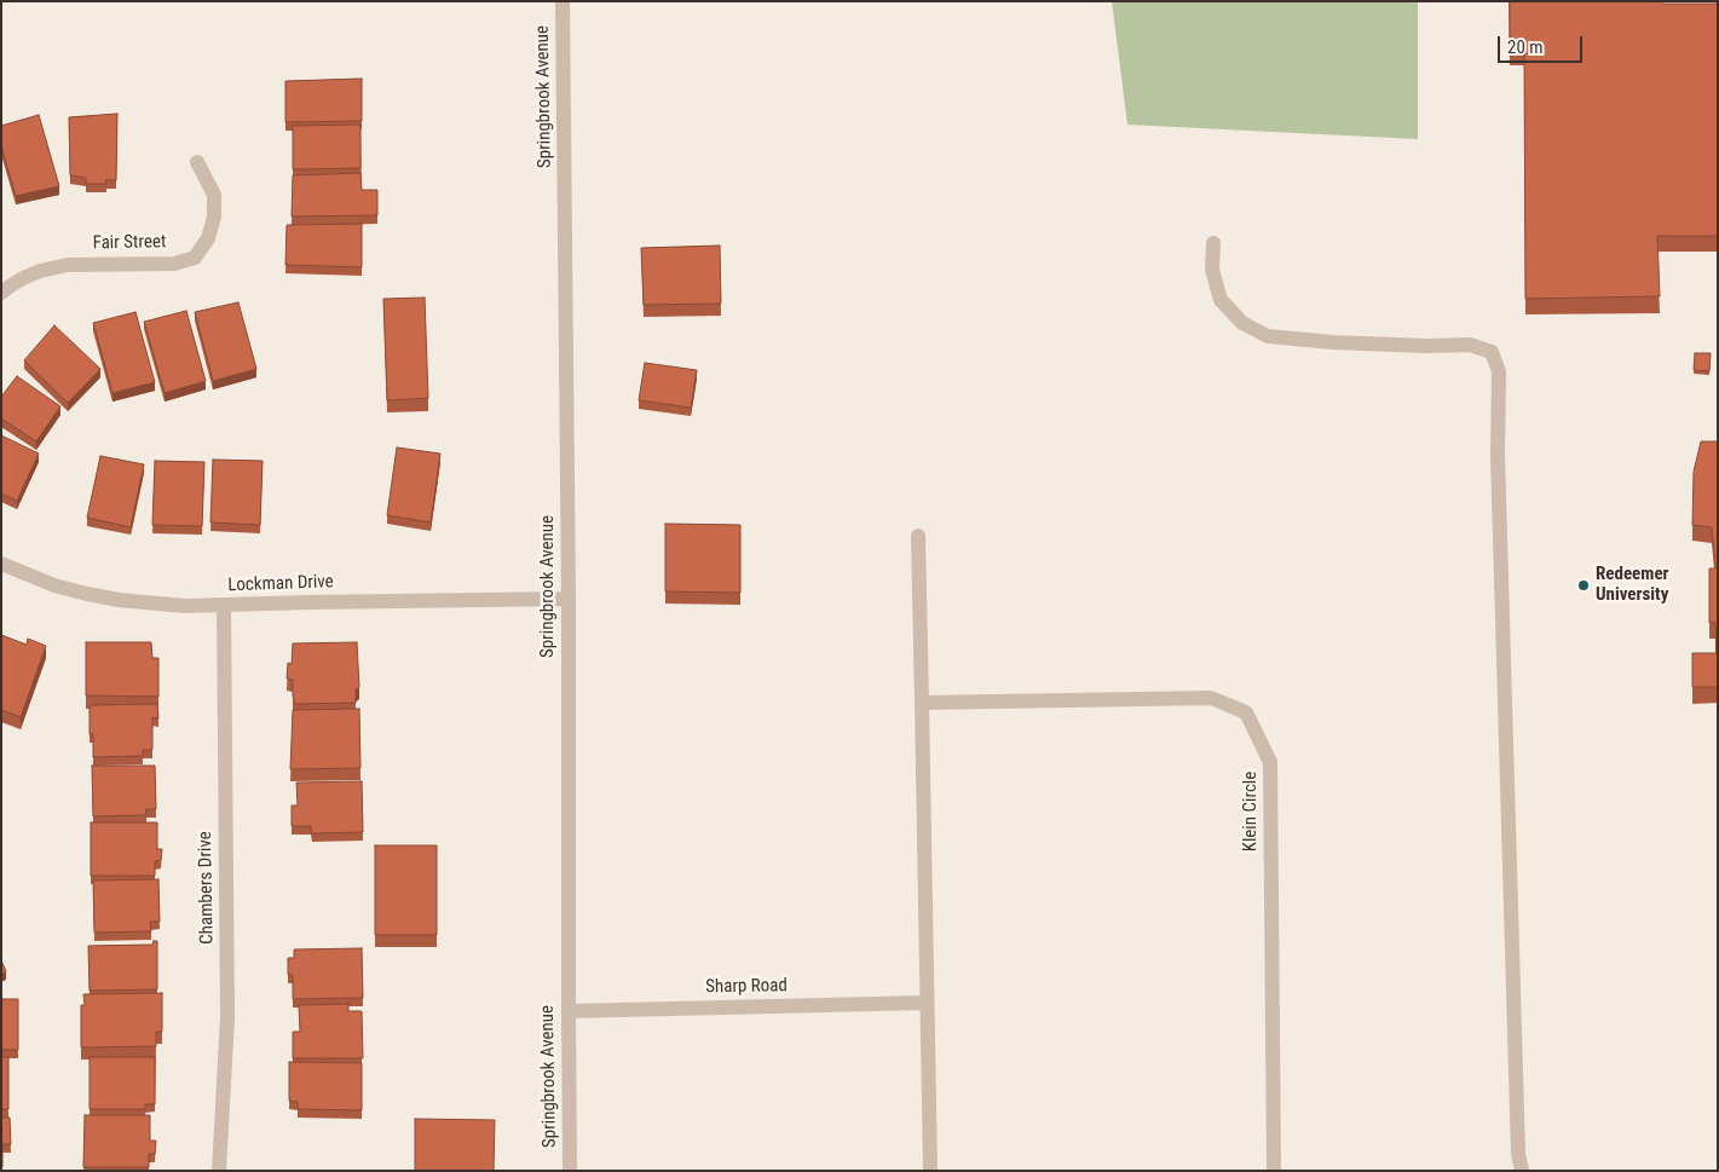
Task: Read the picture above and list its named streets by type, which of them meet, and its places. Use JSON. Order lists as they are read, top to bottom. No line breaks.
{"streets":{"street":["Springbrook Avenue","Fair Street","Lockman Drive","Klein Circle","Chambers Drive","Sharp Road"]},"crossings":[["Springbrook Avenue","Lockman Drive"],["Springbrook Avenue","Sharp Road"],["Lockman Drive","Chambers Drive"]],"places":["Redeemer University"],"scale_bar":"20 m"}
